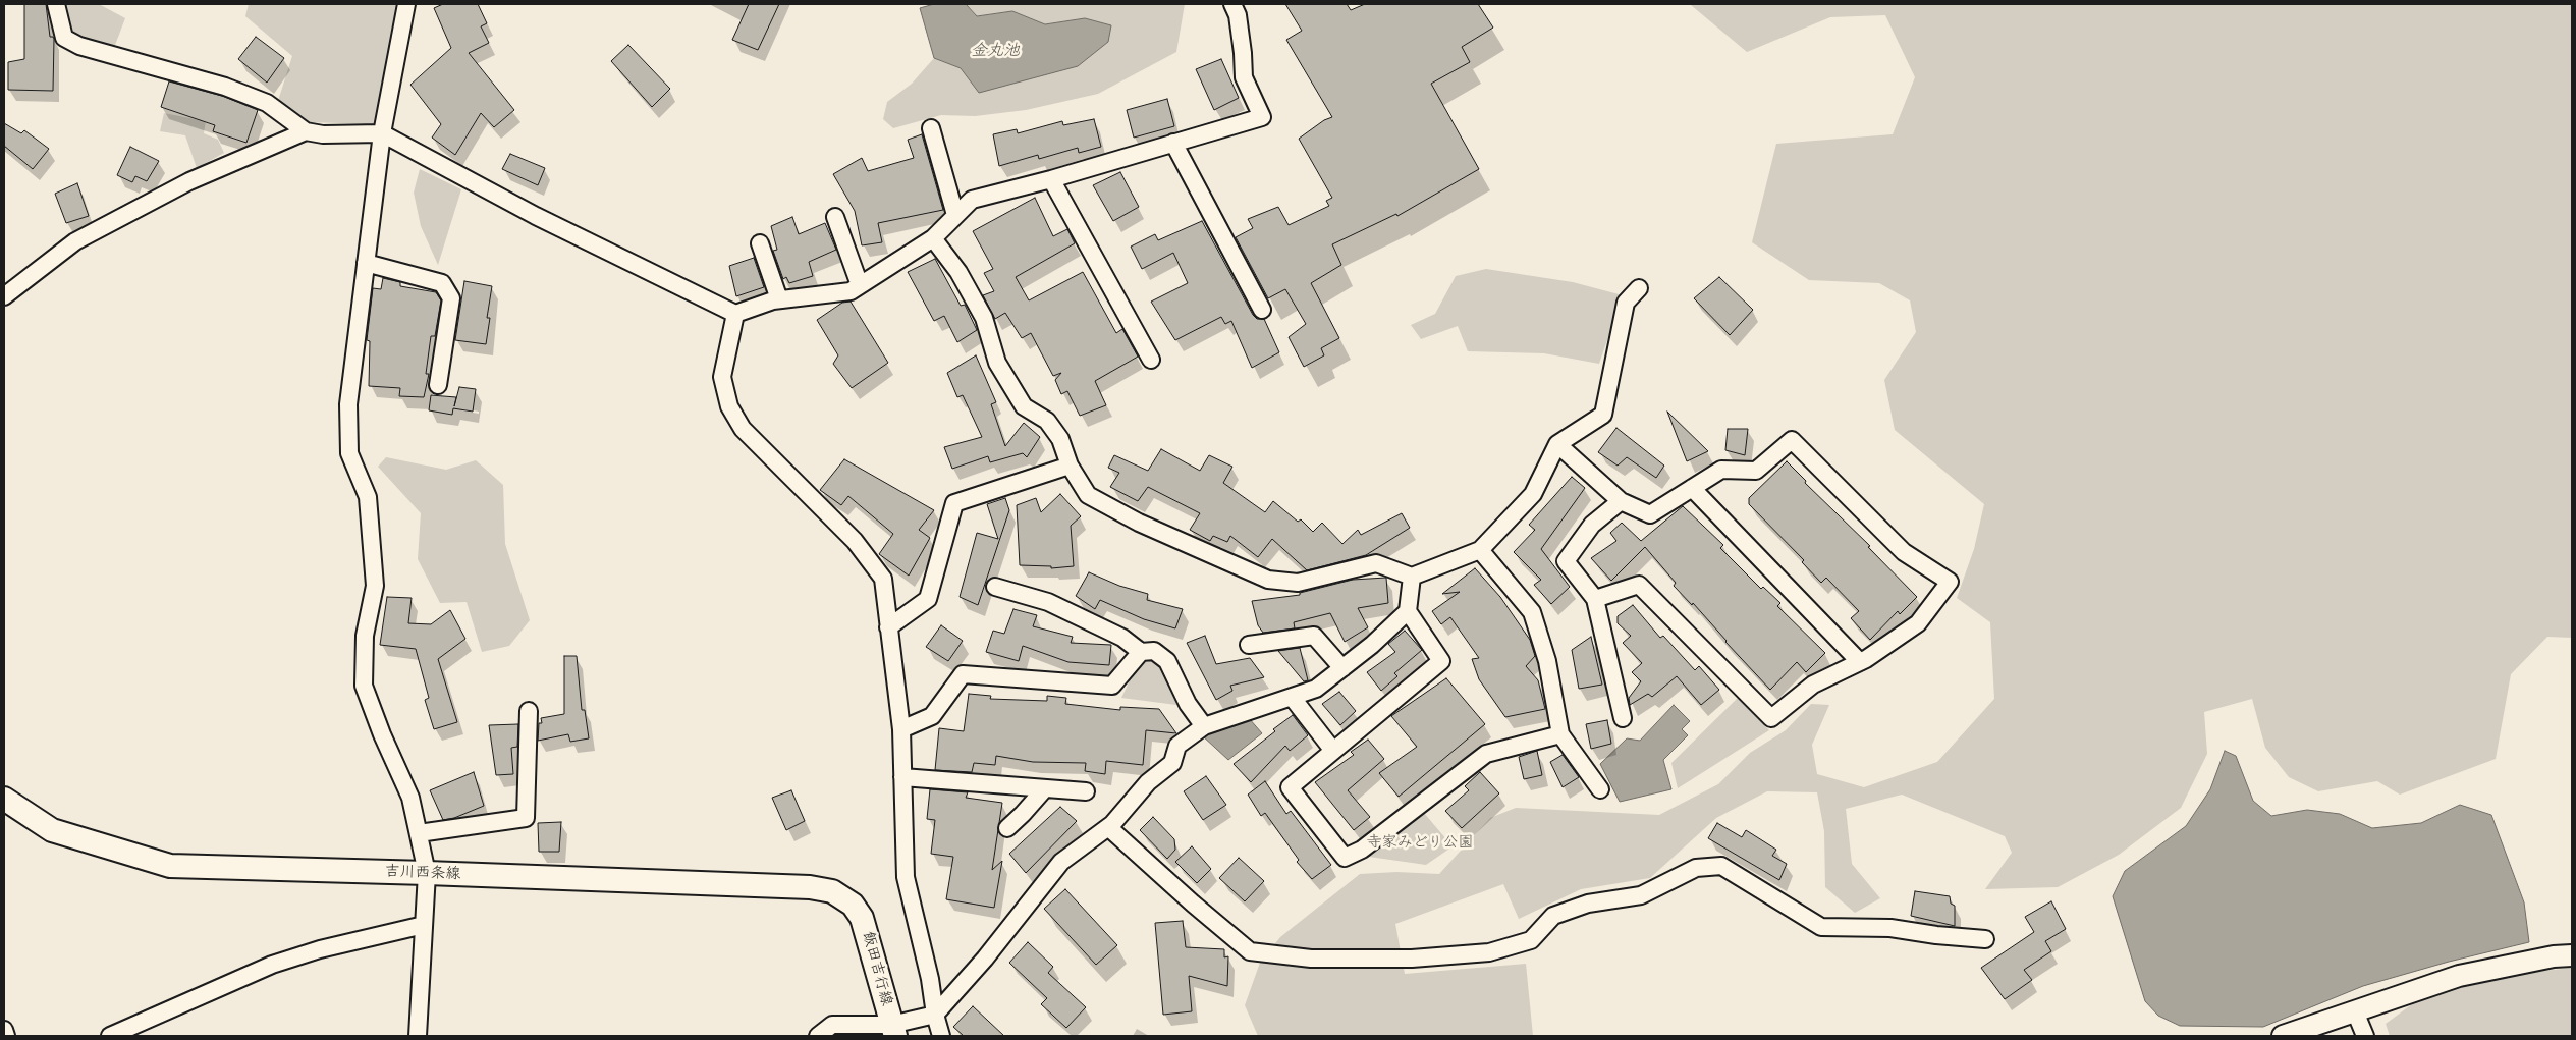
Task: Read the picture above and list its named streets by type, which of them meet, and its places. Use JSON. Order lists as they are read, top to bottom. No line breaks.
{"streets":{"main road":["吉川西条線","飯田吉行線"]},"crossings":[["吉川西条線","飯田吉行線"]],"water":["金丸池"],"parks":["寺家みどり公園"]}
